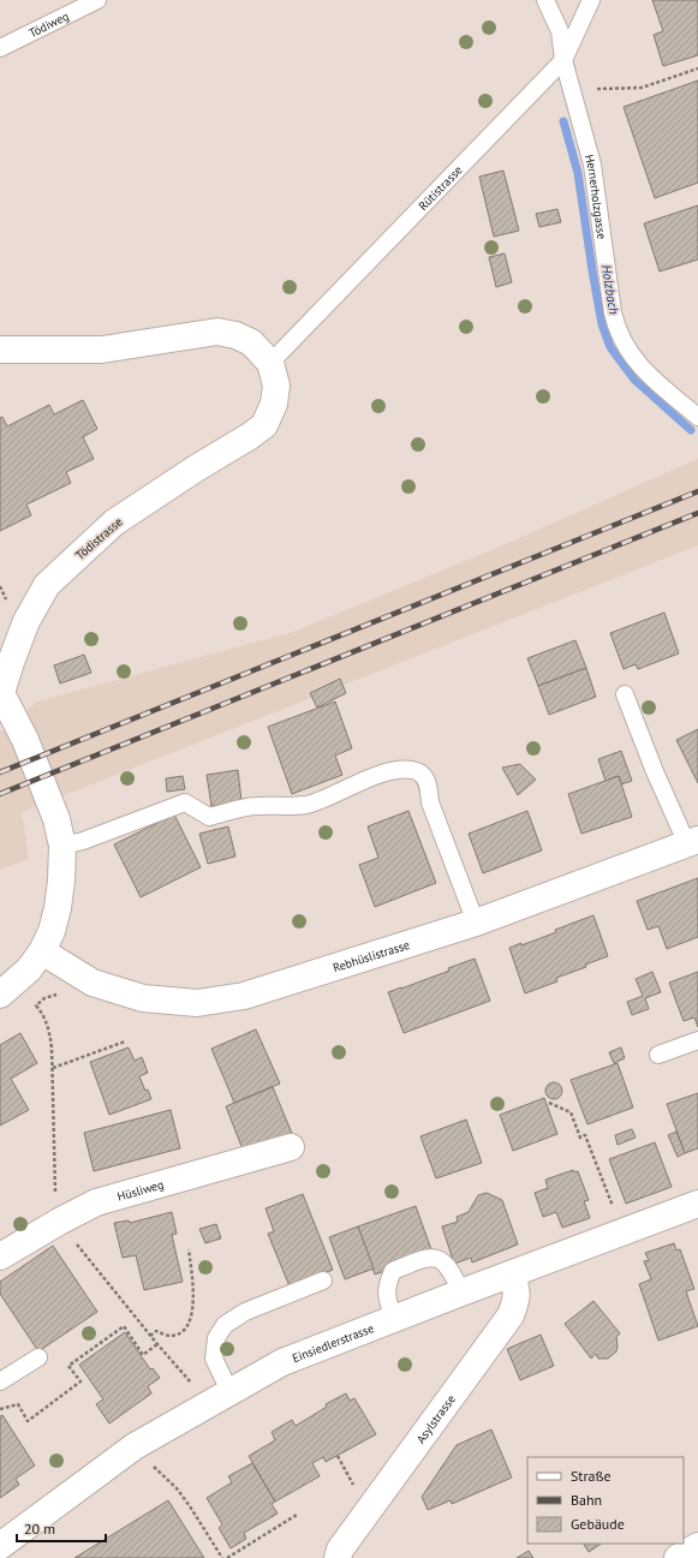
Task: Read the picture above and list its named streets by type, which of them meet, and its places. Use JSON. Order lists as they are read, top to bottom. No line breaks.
{"streets":{"street":["Tödistrasse","Rebhüslistrasse","Hüsliweg","Einsiedlerstrasse","Asylstrasse"],"lane":["Tödiweg","Rütistrasse","Hernerholzgasse"]},"crossings":[["Rütistrasse","Hernerholzgasse"],["Rütistrasse","Tödistrasse"],["Tödistrasse","Rebhüslistrasse"],["Einsiedlerstrasse","Asylstrasse"]],"water":["Holzbach"],"legend":["Straße","Bahn","Gebäude"],"scale_bar":"20 m"}
